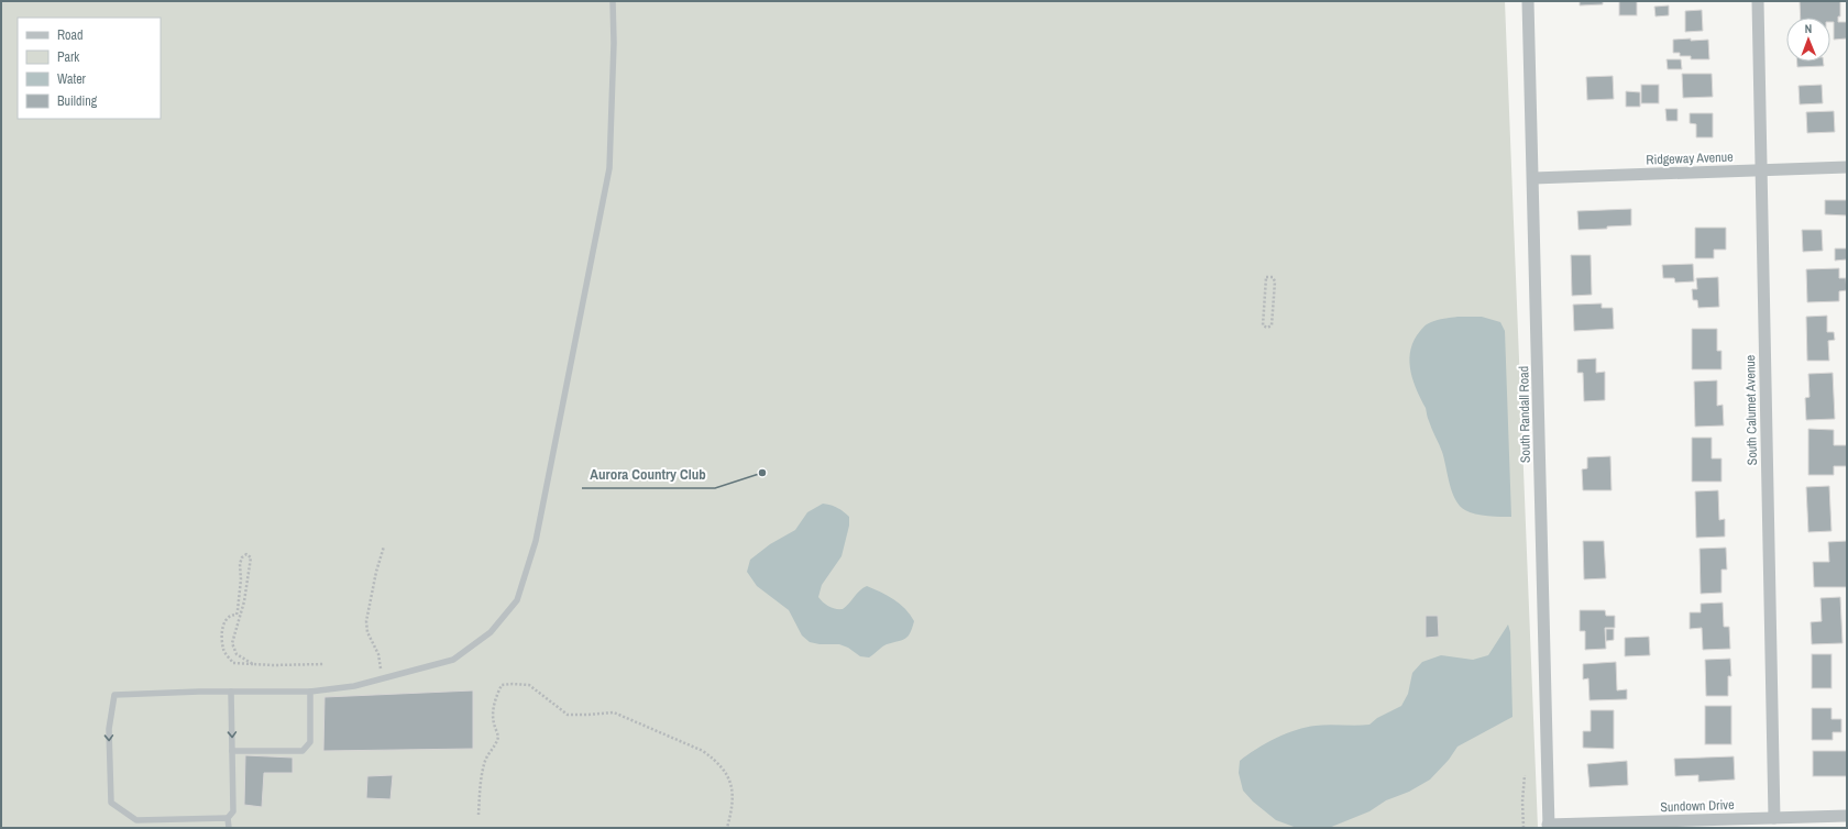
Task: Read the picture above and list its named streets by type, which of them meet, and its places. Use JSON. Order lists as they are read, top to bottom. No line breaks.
{"streets":{"street":["Ridgeway Avenue","South Calumet Avenue","South Randall Road","Sundown Drive"]},"crossings":[["Ridgeway Avenue","South Calumet Avenue"],["Ridgeway Avenue","South Randall Road"],["South Calumet Avenue","Sundown Drive"],["South Randall Road","Sundown Drive"]],"places":["Aurora Country Club"],"legend":["Road","Park","Water","Building"],"north":"top"}
